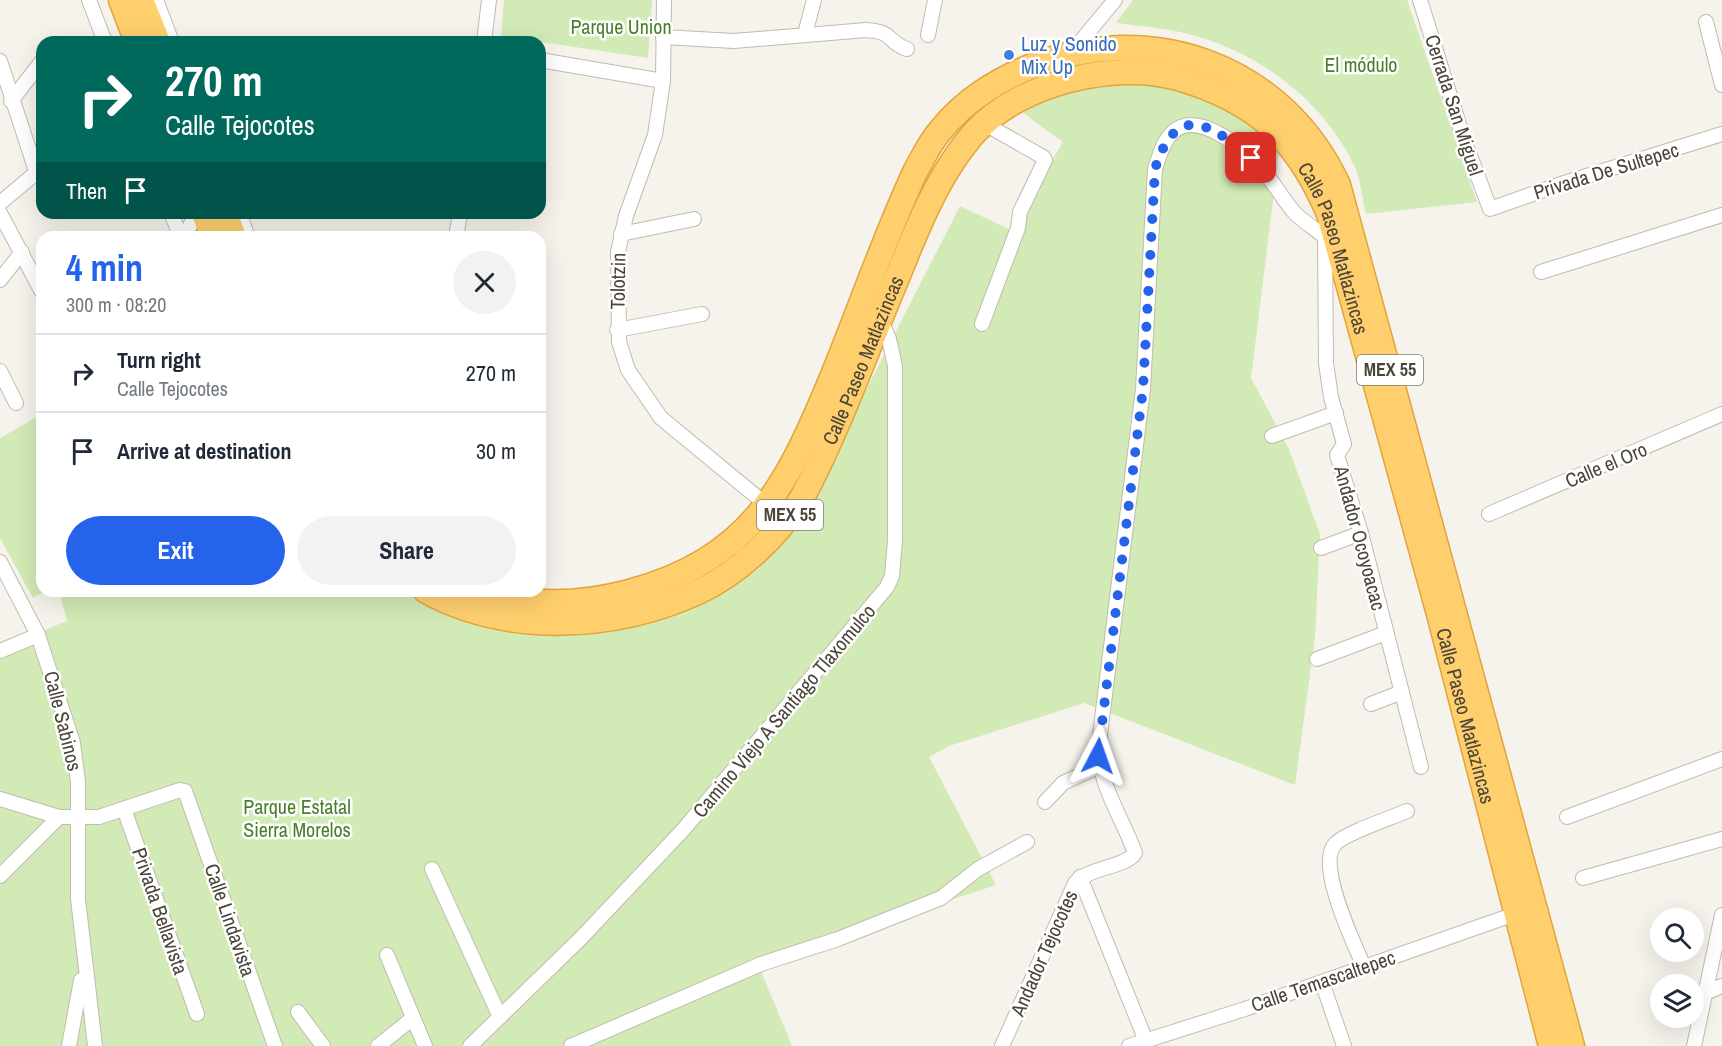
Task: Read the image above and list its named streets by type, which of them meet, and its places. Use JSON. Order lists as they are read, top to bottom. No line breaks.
{"streets":{"highway":["Calle Paseo Matlazincas","MEX 55"],"street":["Cerrada San Miguel","Privada De Sultepec","Tolotzin","Calle el Oro","Andador Ocoyoacac","Camino Viejo A Santiago Tlaxomulco","Calle Sabinos","Privada Bellavista","Calle Lindavista","Andador Tejocotes","Calle Temascaltepec"]},"crossings":[["Cerrada San Miguel","Privada De Sultepec"],["Calle Paseo Matlazincas","Tolotzin"],["Calle Paseo Matlazincas","Andador Ocoyoacac"],["Calle Paseo Matlazincas","Camino Viejo A Santiago Tlaxomulco"],["Calle Paseo Matlazincas","Calle Temascaltepec"],["Privada Bellavista","Calle Lindavista"]],"parks":["Parque Union","El módulo","Parque Estatal Sierra Morelos"],"places":["Luz y Sonido Mix Up"],"page":{"turn":["270 m","Calle Tejocotes"],"then":"Then","heading":["4 min","300 m · 08:20"],"list":[{"name":"Turn right","note":"Calle Tejocotes","value":"270 m"},{"name":"Arrive at destination","value":"30 m"}],"buttons":["Exit","Share"]}}
